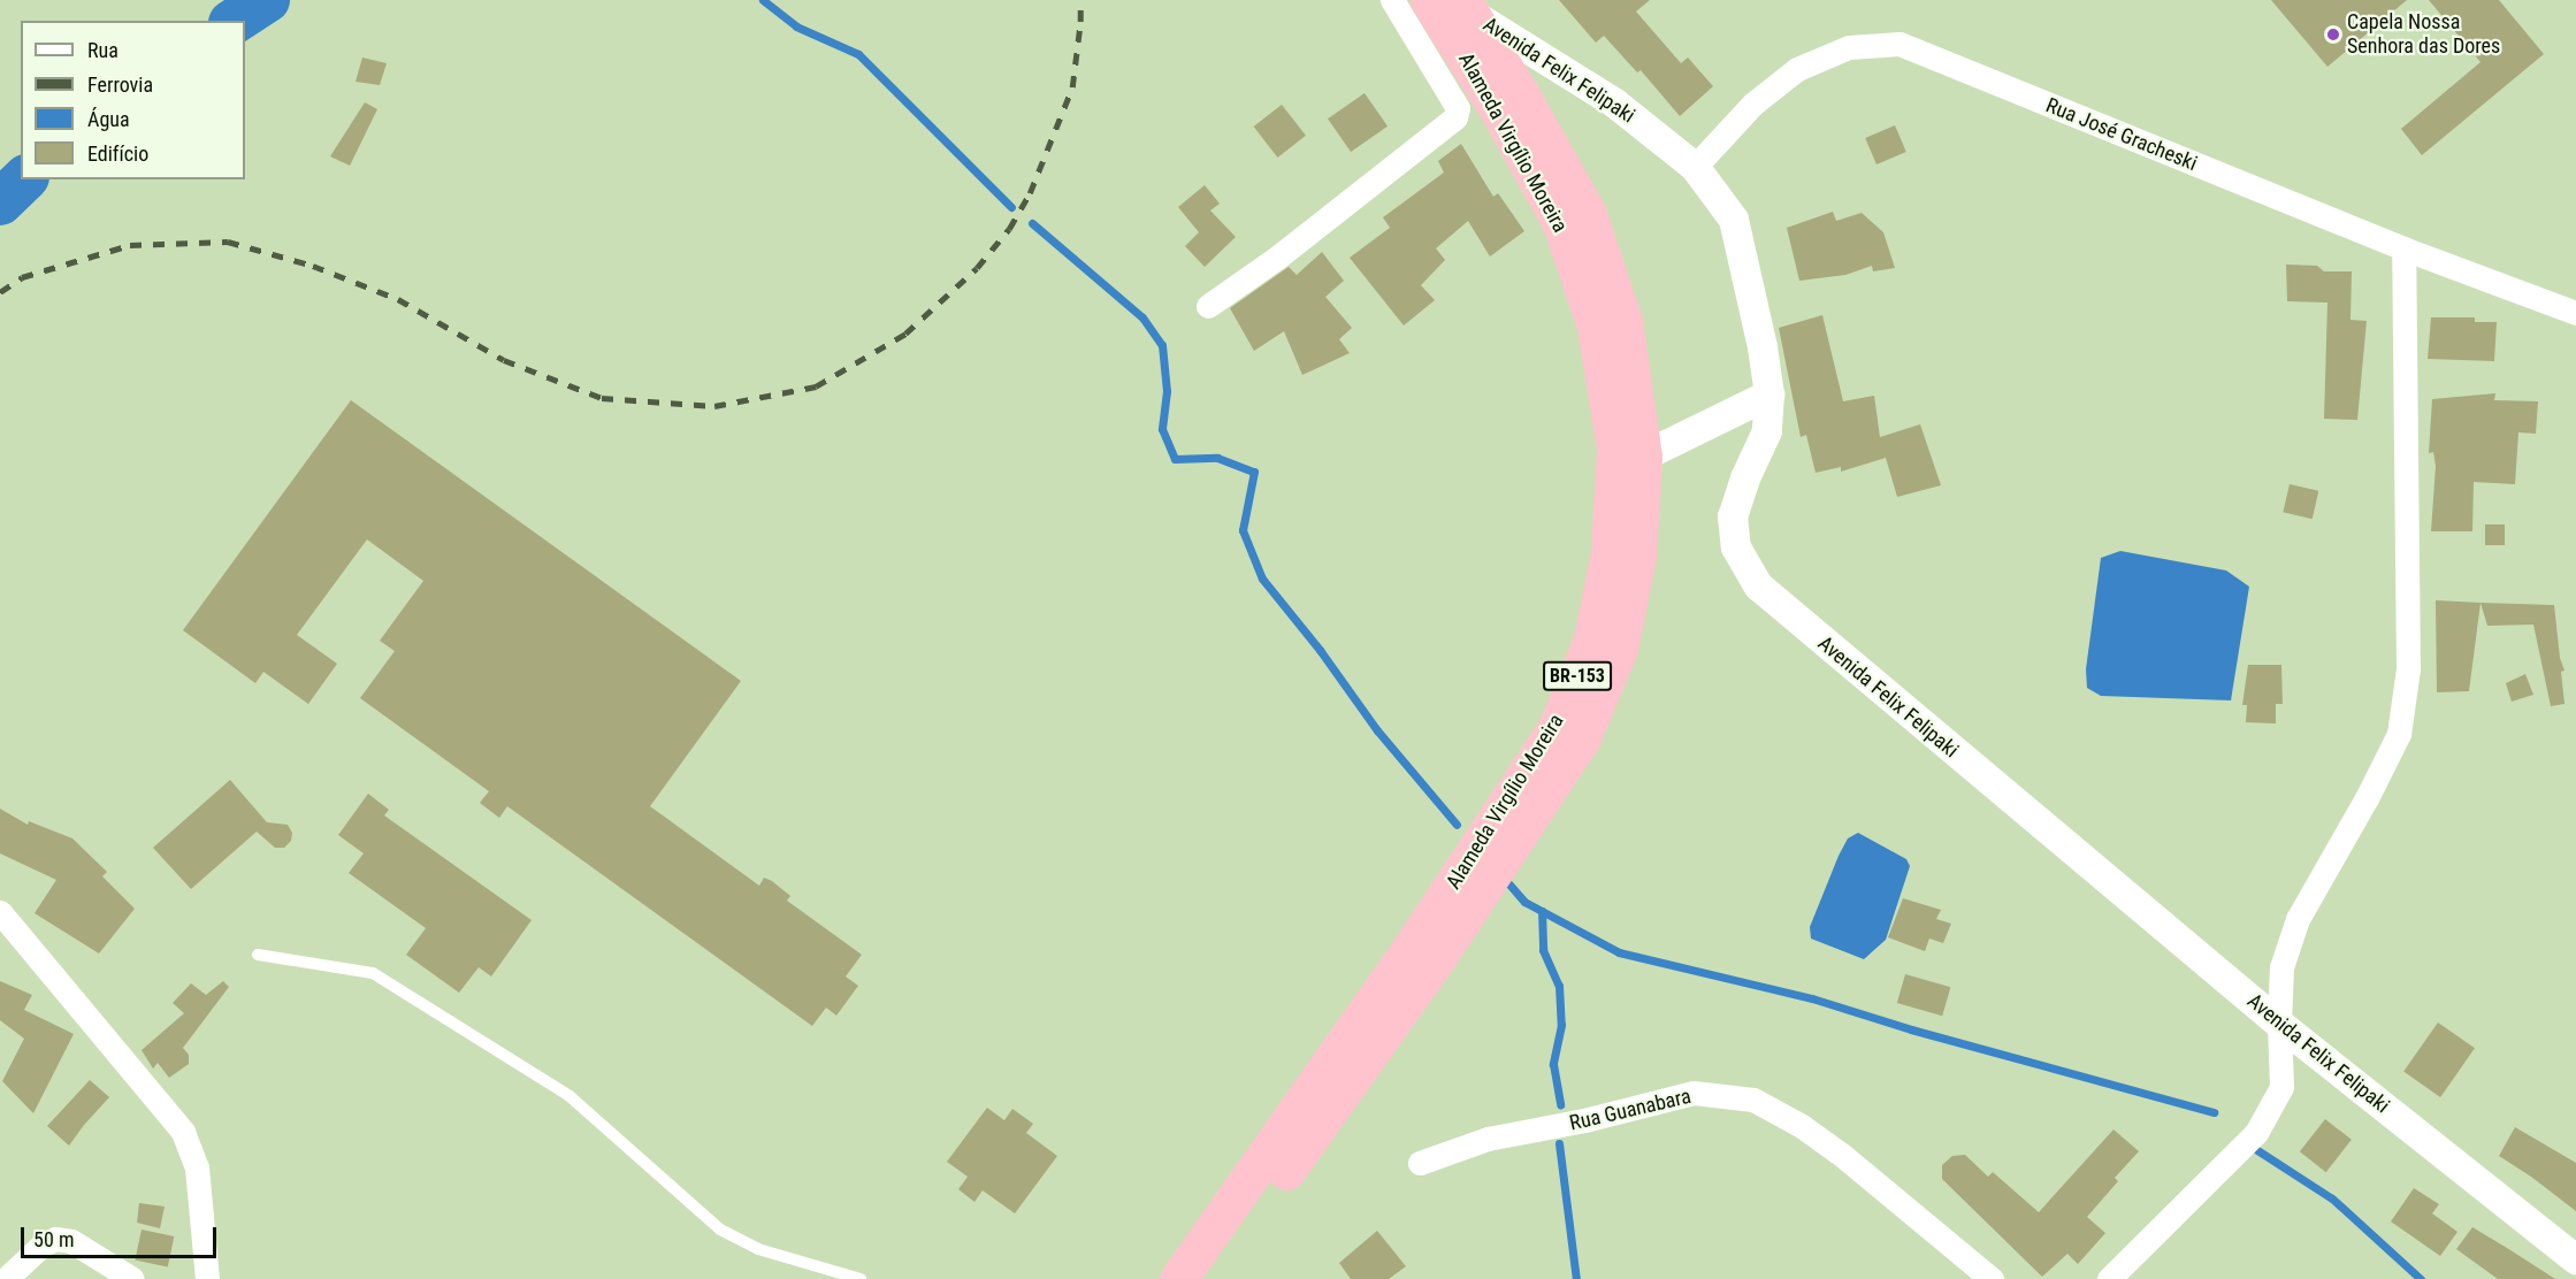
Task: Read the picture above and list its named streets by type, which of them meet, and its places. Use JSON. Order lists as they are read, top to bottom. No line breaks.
{"streets":{"highway":["Alameda Virgílio Moreira","BR-153"],"street":["Avenida Felix Felipaki","Rua José Gracheski","Rua Guanabara"]},"crossings":[["Avenida Felix Felipaki","Rua José Gracheski"],["Avenida Felix Felipaki","Alameda Virgílio Moreira"]],"places":["Capela Nossa Senhora das Dores"],"legend":["Rua","Ferrovia","Água","Edifício"],"scale_bar":"50 m"}
